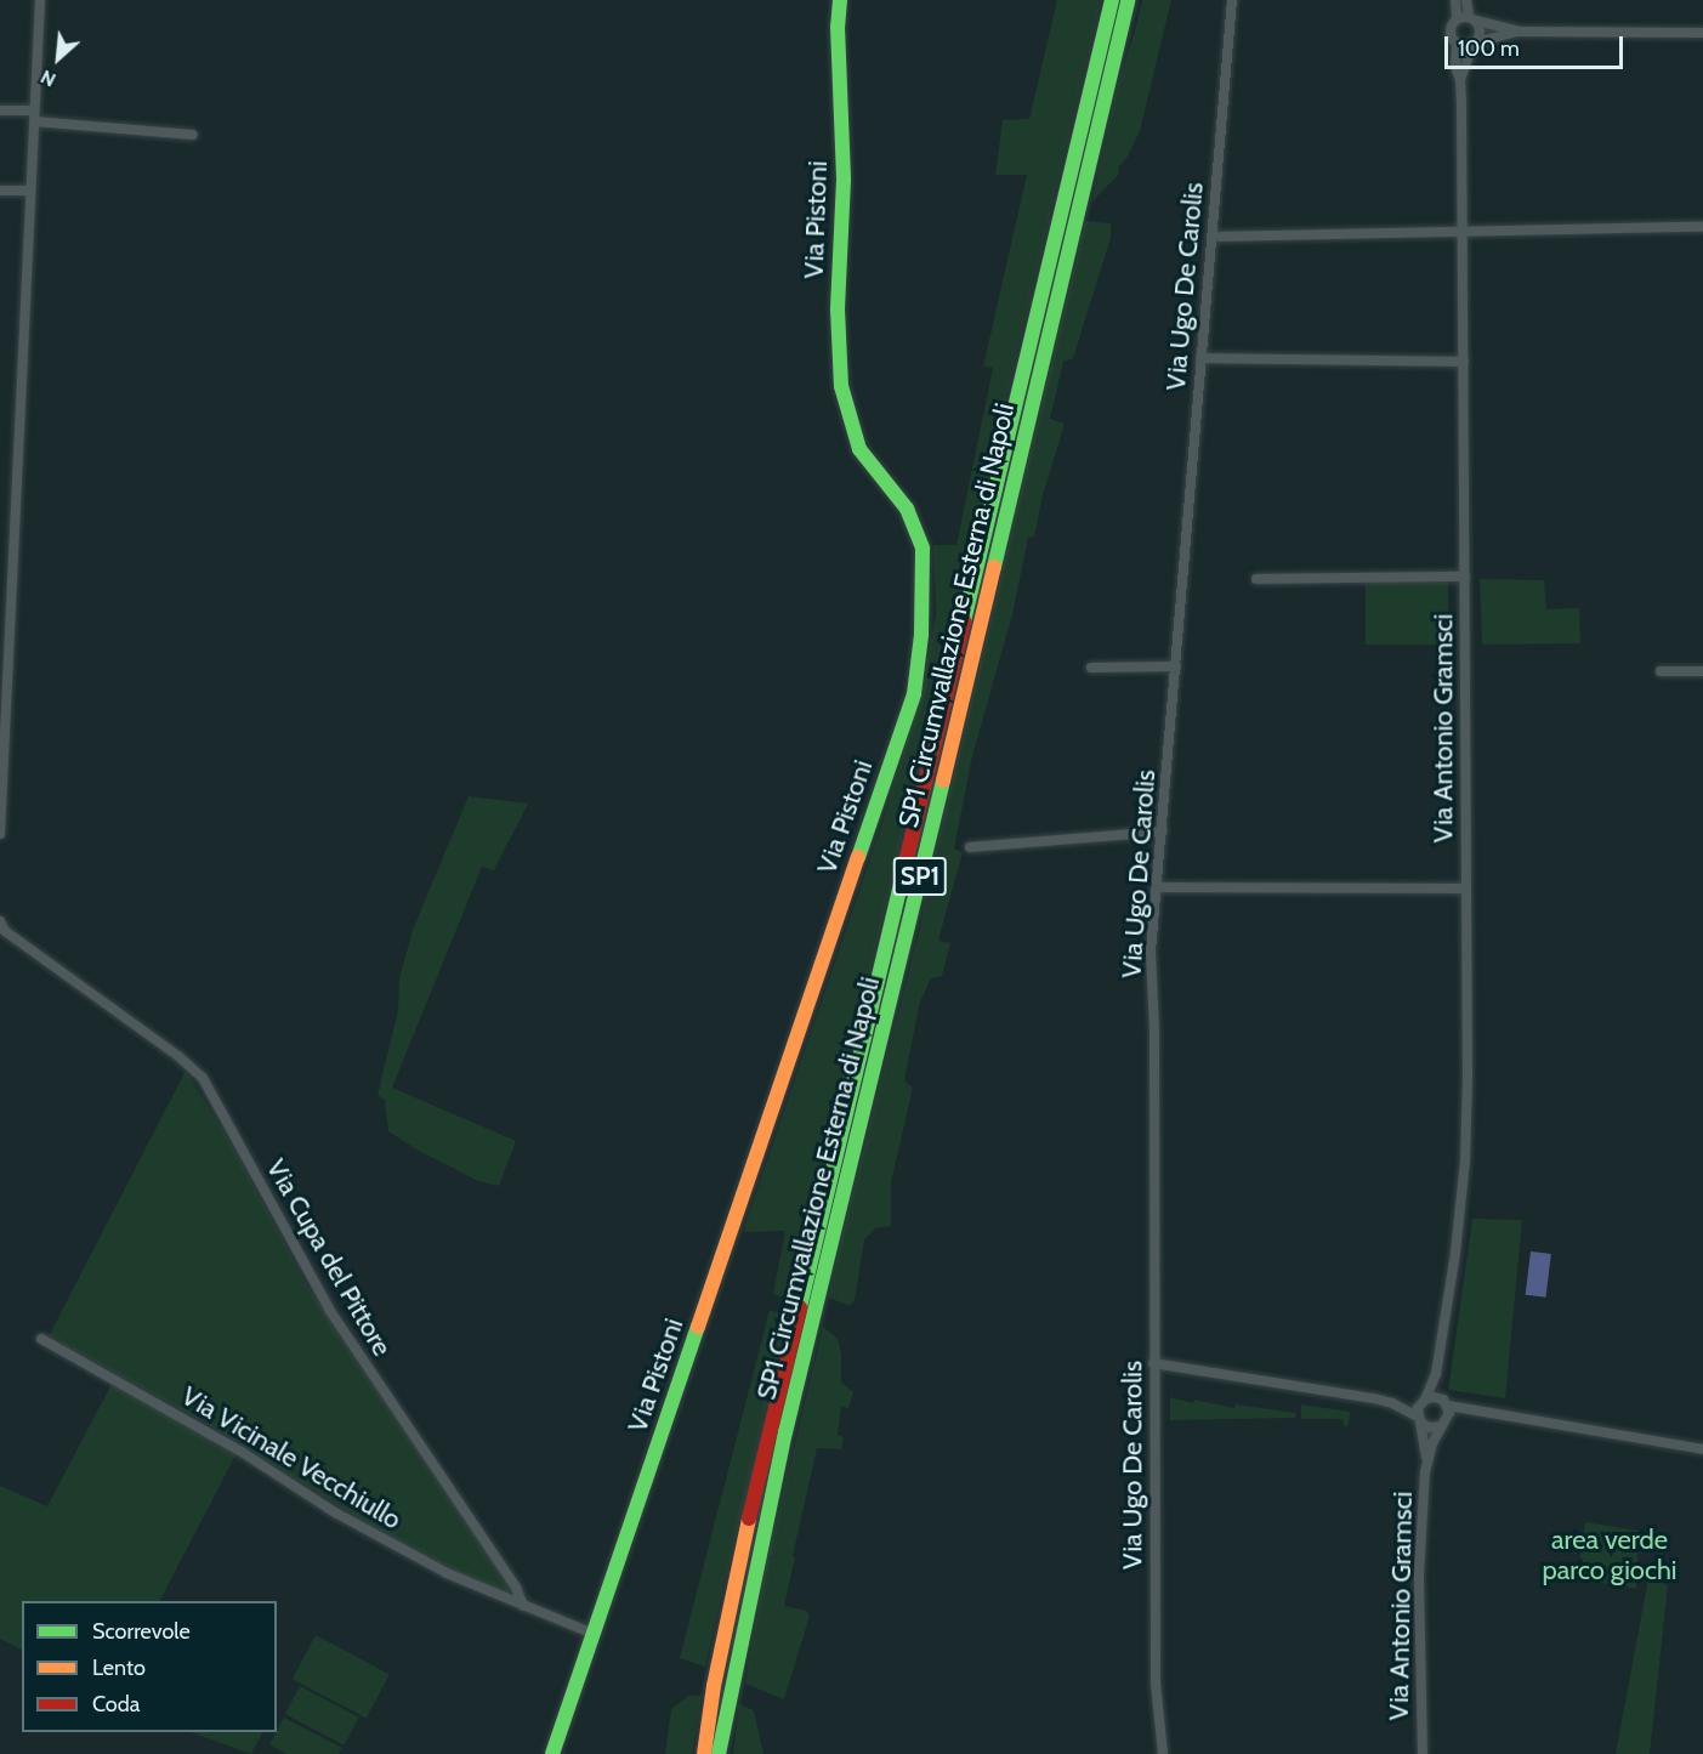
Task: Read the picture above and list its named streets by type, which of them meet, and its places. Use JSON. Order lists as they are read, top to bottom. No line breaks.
{"streets":{"main road":["Via Pistoni","SP1 Circumvallazione Esterna di Napoli","SP1"],"street":["Via Ugo De Carolis","Via Antonio Gramsci","Via Cupa del Pittore","Via Vicinale Vecchiullo"]},"crossings":[["Via Cupa del Pittore","Via Vicinale Vecchiullo"]],"parks":["area verde parco giochi"],"legend":["Scorrevole","Lento","Coda"],"scale_bar":"100 m","north":"bottom left"}
